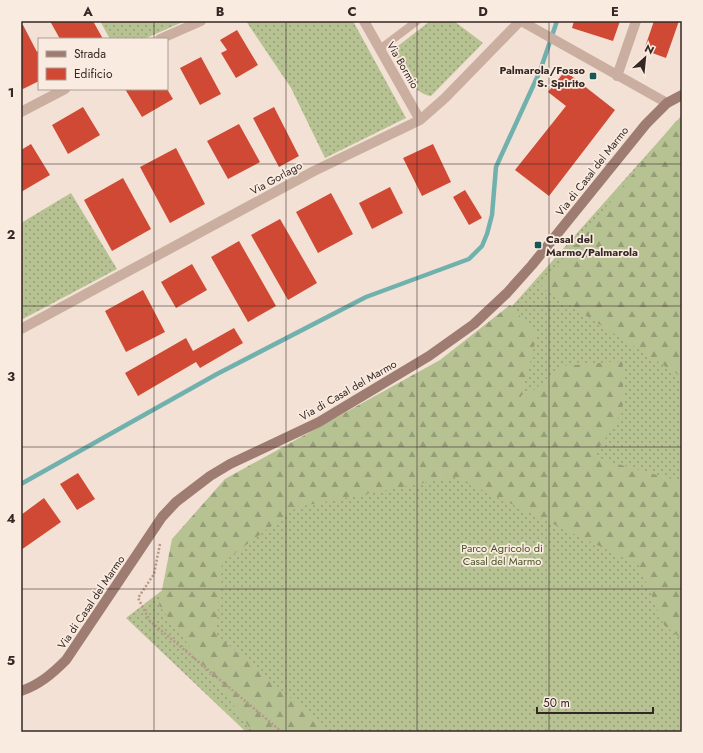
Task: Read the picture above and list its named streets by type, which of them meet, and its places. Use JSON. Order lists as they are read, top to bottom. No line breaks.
{"streets":{"main road":["Via di Casal del Marmo"],"street":["Via Bormio","Via Gorlago"]},"crossings":[["Via Bormio","Via Gorlago"]],"parks":["Parco Agricolo di Casal del Marmo"],"places":{"transit":["Palmarola/Fosso S. Spirito","Casal del Marmo/Palmarola"]},"legend":["Strada","Edificio"],"scale_bar":"50 m","north":"top right","grid":{"columns":["A","B","C","D","E"],"rows":["1","2","3","4","5"]}}
